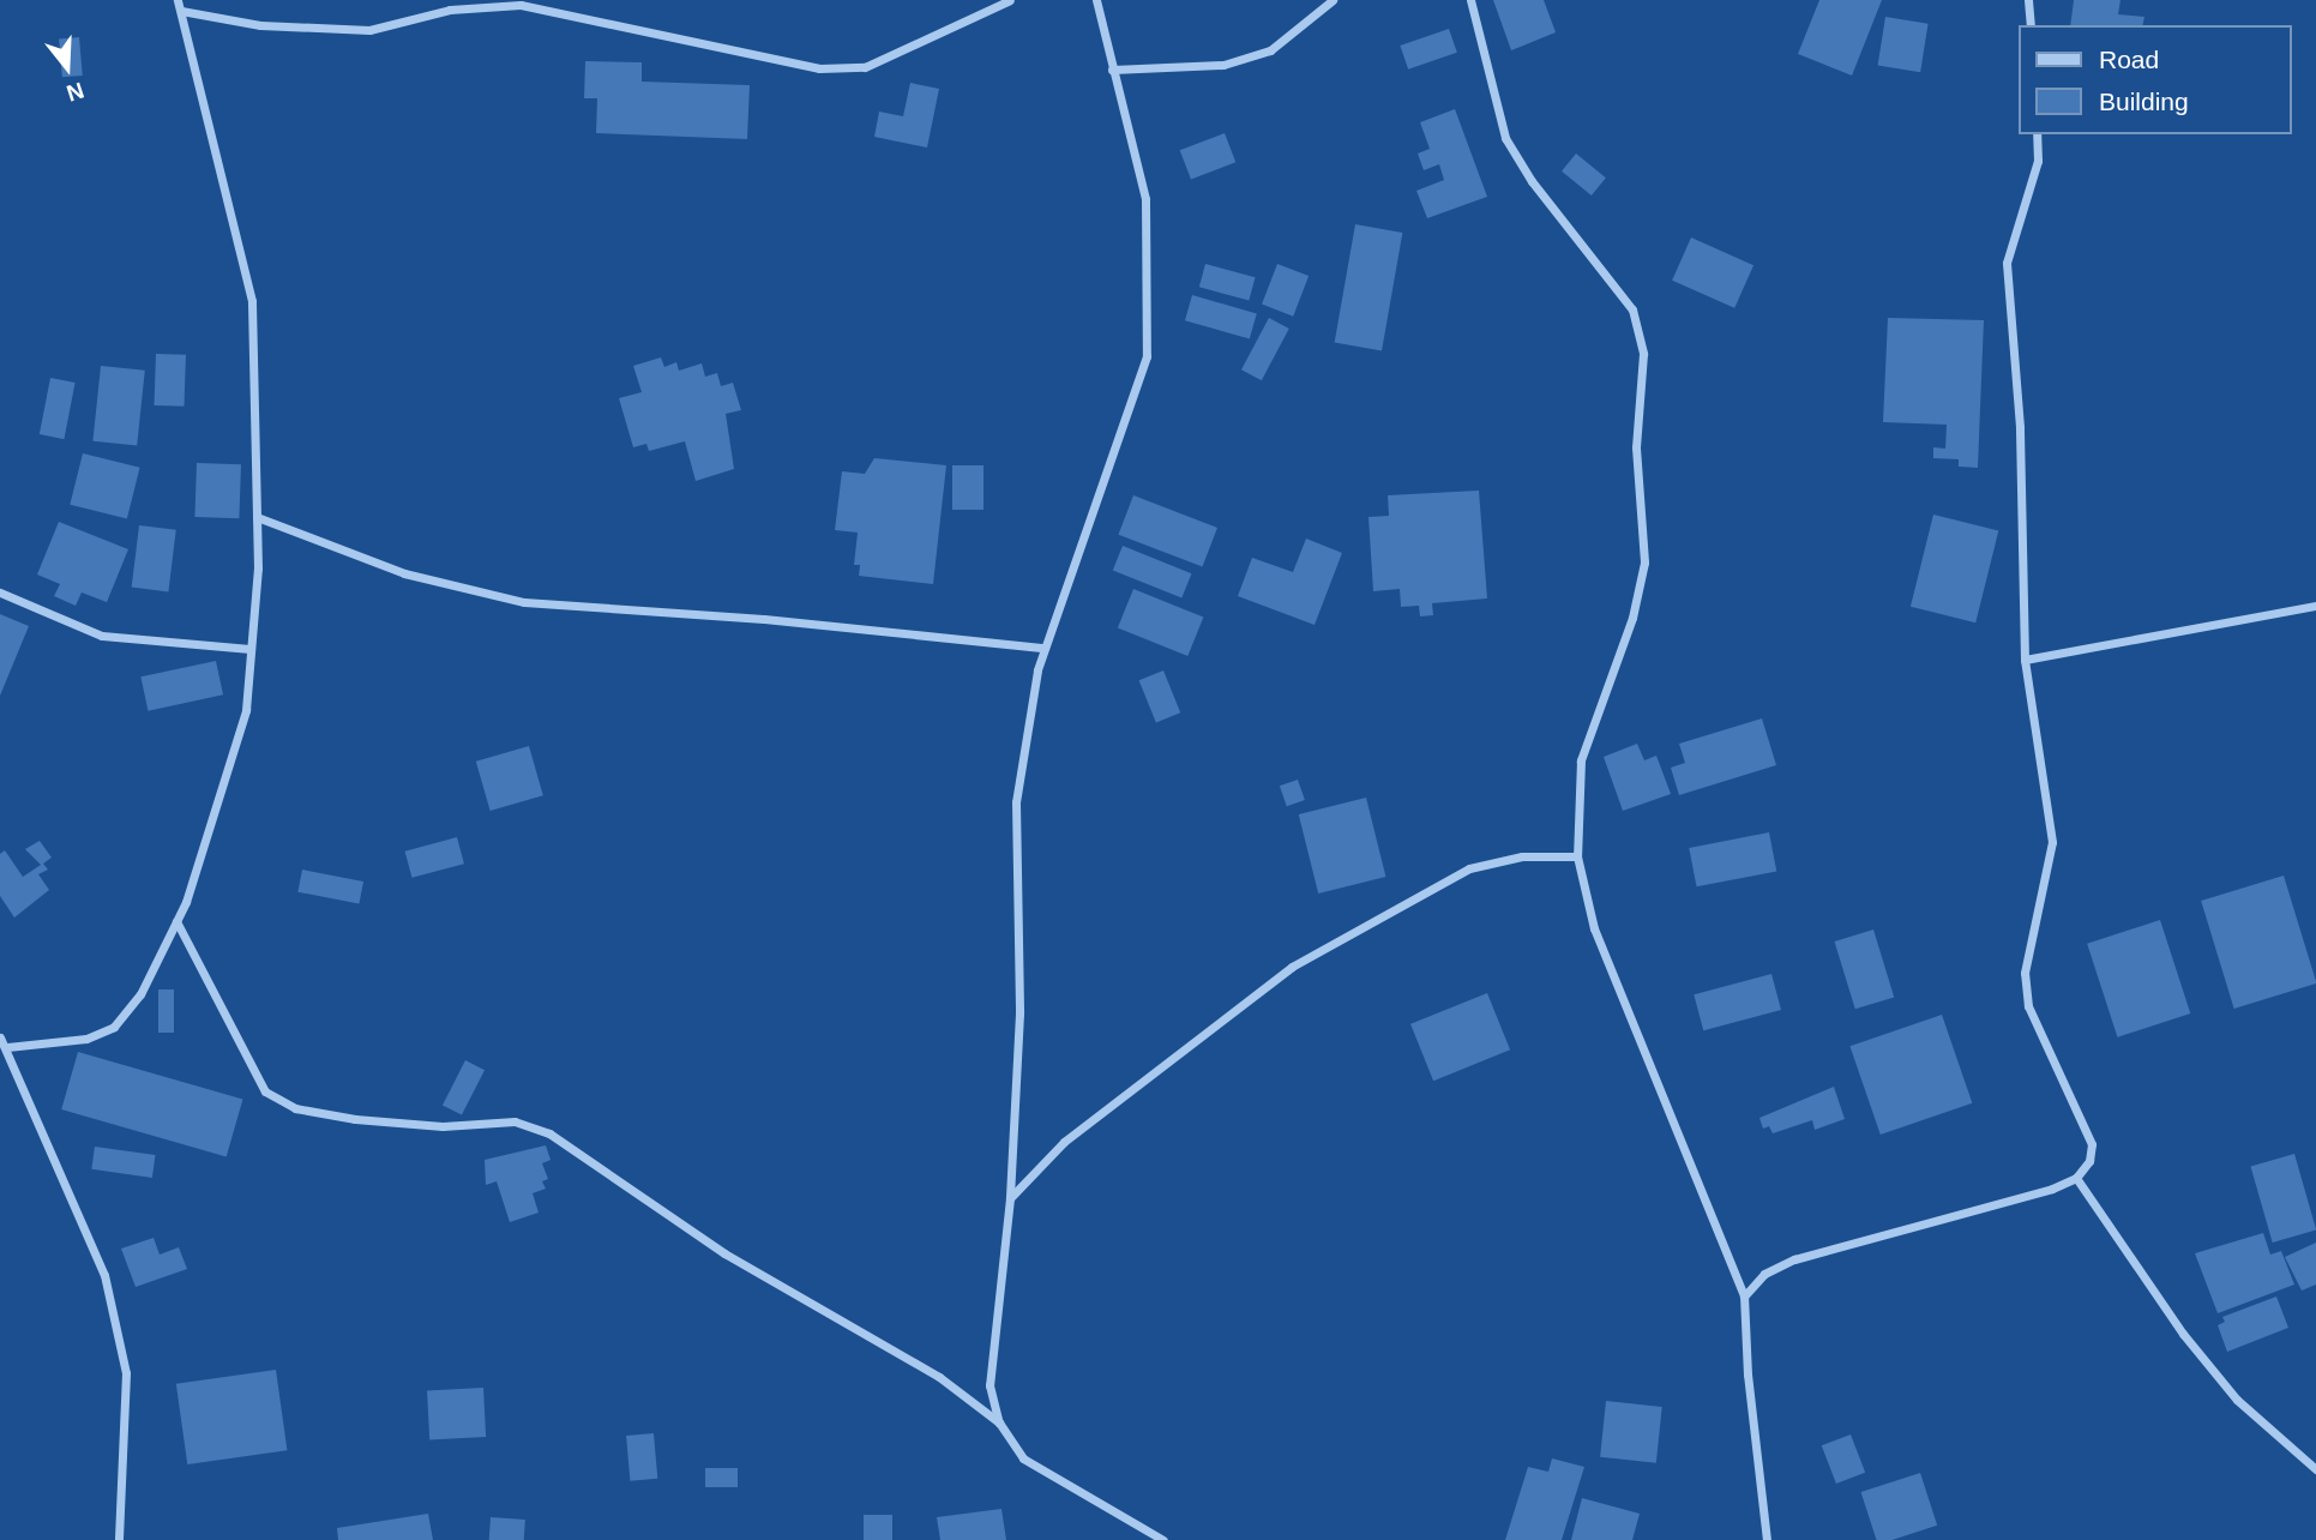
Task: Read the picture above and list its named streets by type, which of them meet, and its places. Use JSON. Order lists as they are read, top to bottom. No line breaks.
{"legend":["Road","Building"],"north":"bottom"}
